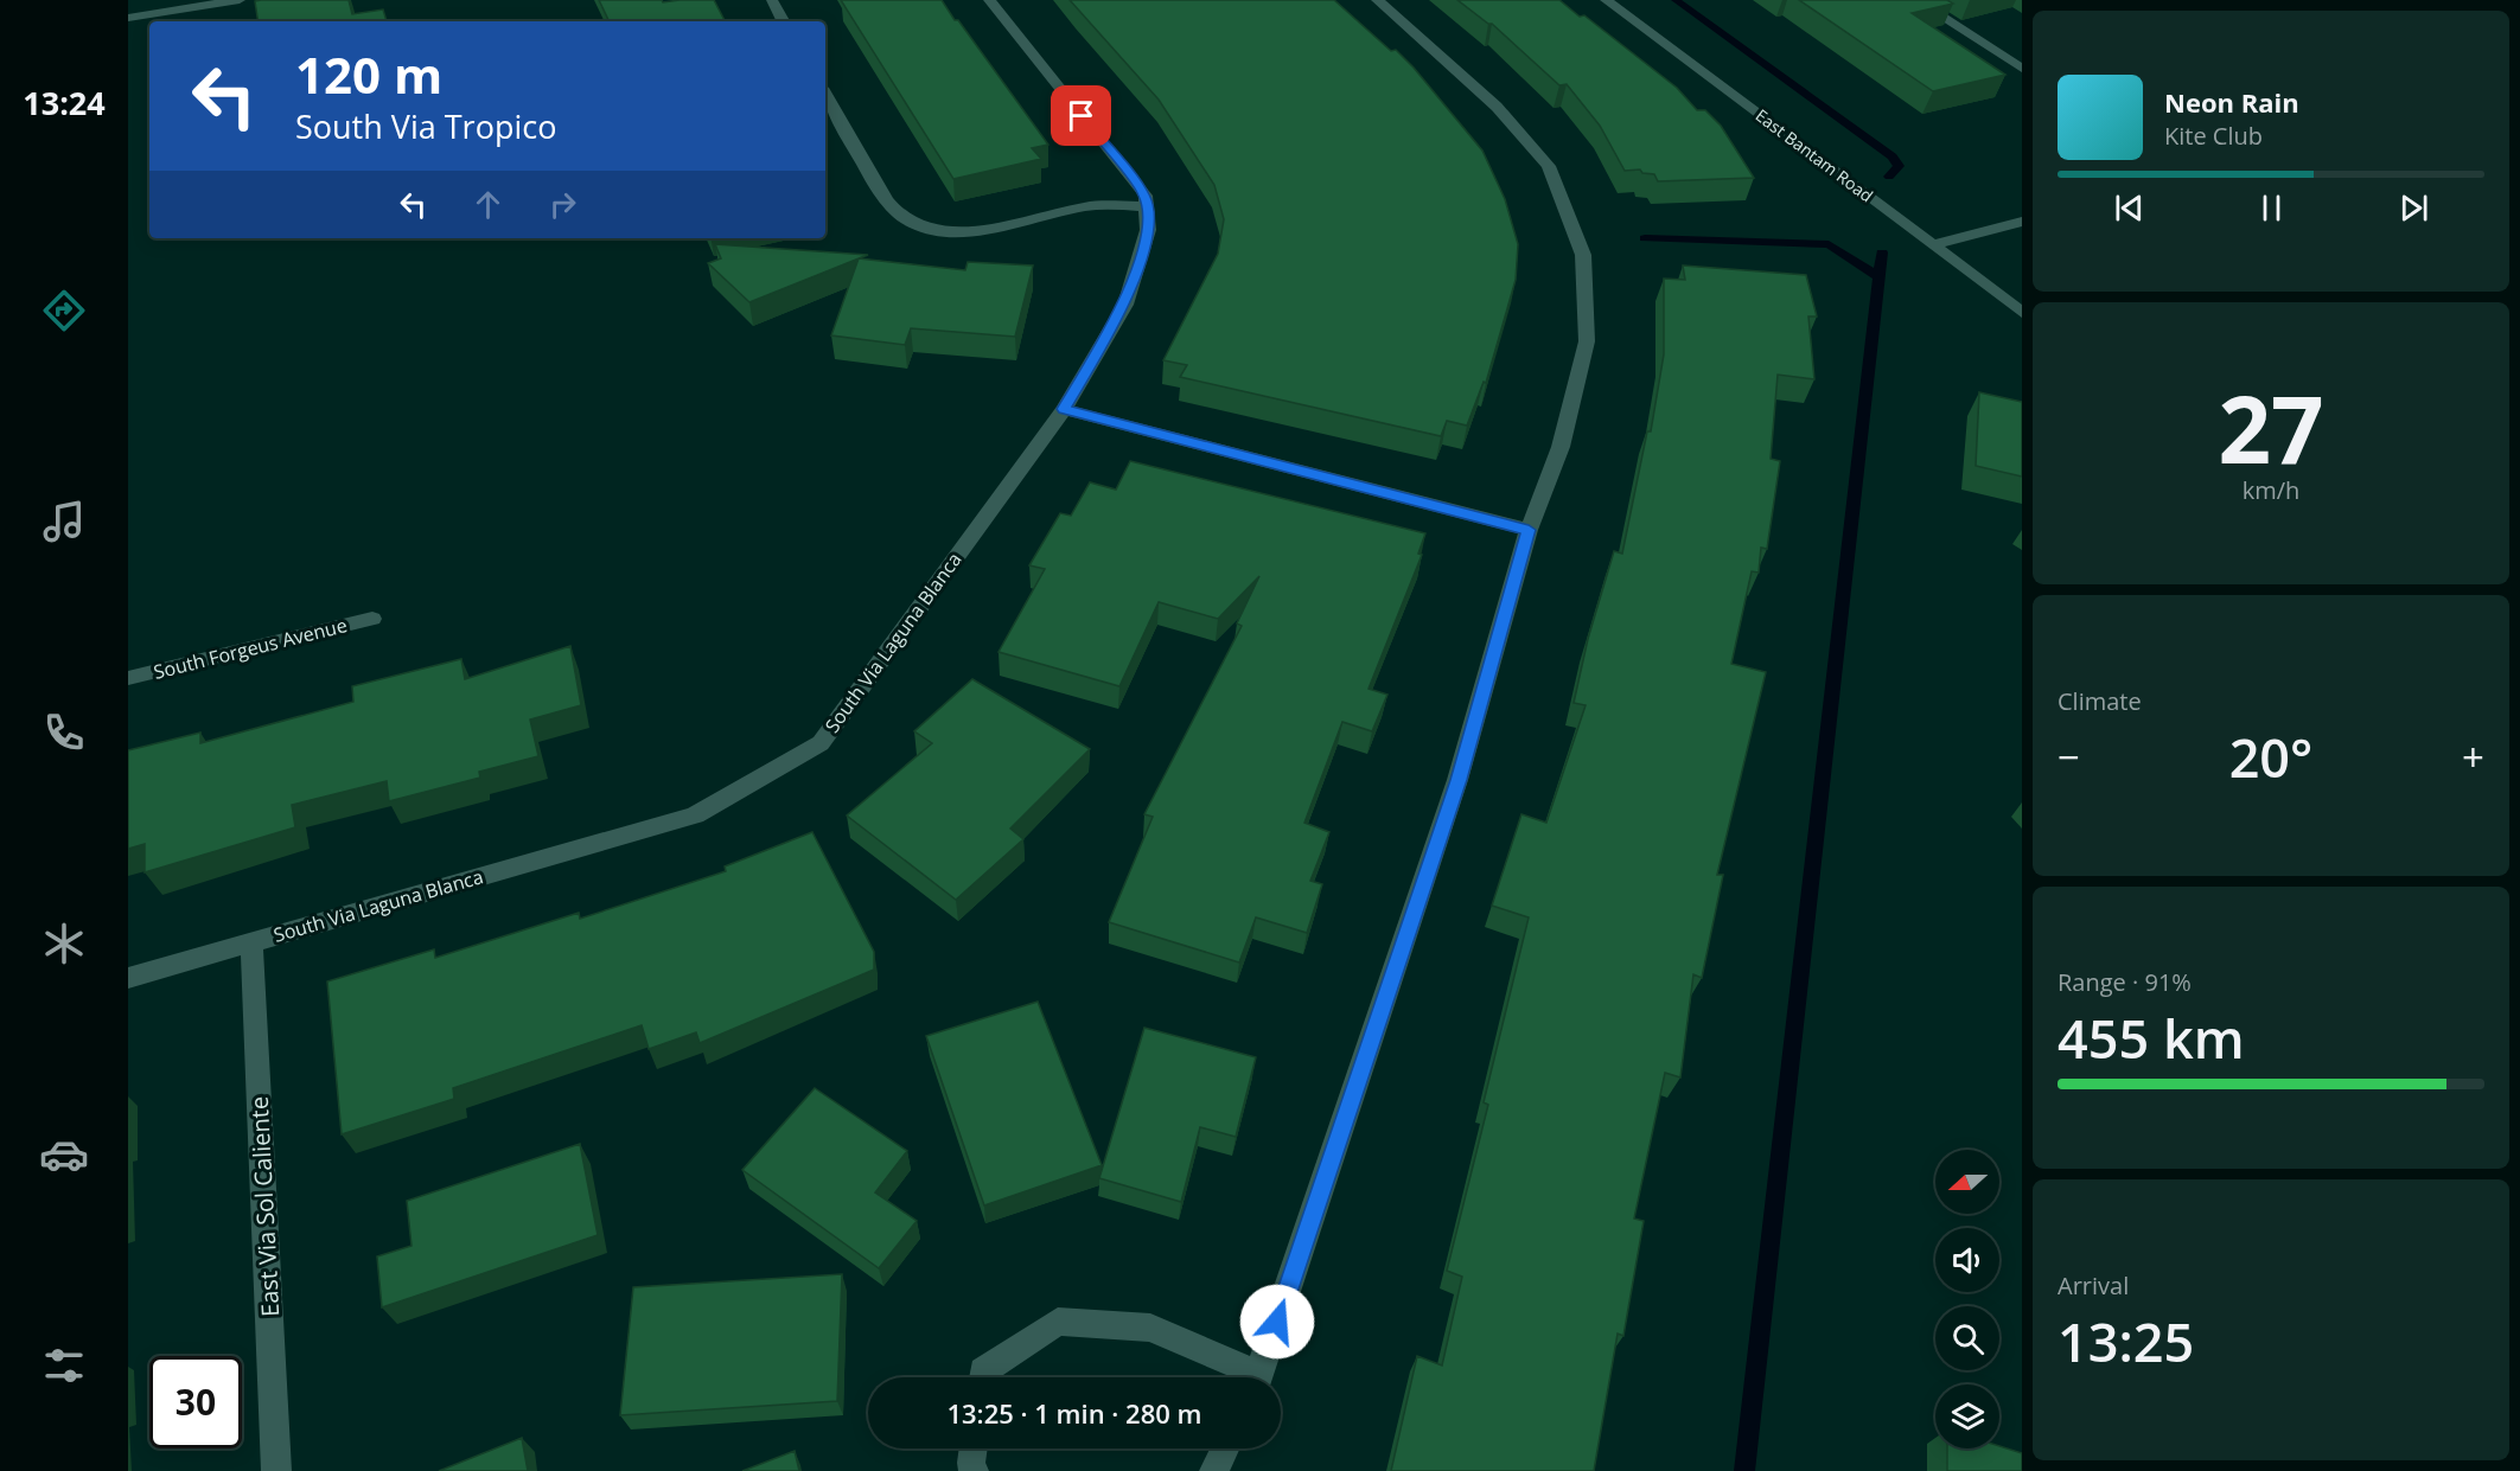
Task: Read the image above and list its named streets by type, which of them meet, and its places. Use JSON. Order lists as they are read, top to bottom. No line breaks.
{"streets":{"street":["East Bantam Road","South Via Laguna Blanca","South Forgeus Avenue","East Via Sol Caliente"]},"crossings":[["South Via Laguna Blanca","East Via Sol Caliente"]],"north":"left","page":{"tabs":"13:24","turn":["120 m","South Via Tropico"],"song":["Neon Rain","Kite Club"],"tile":[["27","km/h"],"Climate",["Range · 91%","455 km"],["Arrival","13:25"]],"heat":["−","20°","+"],"limit":"30","trip":"13:25 · 1 min · 280 m"}}
